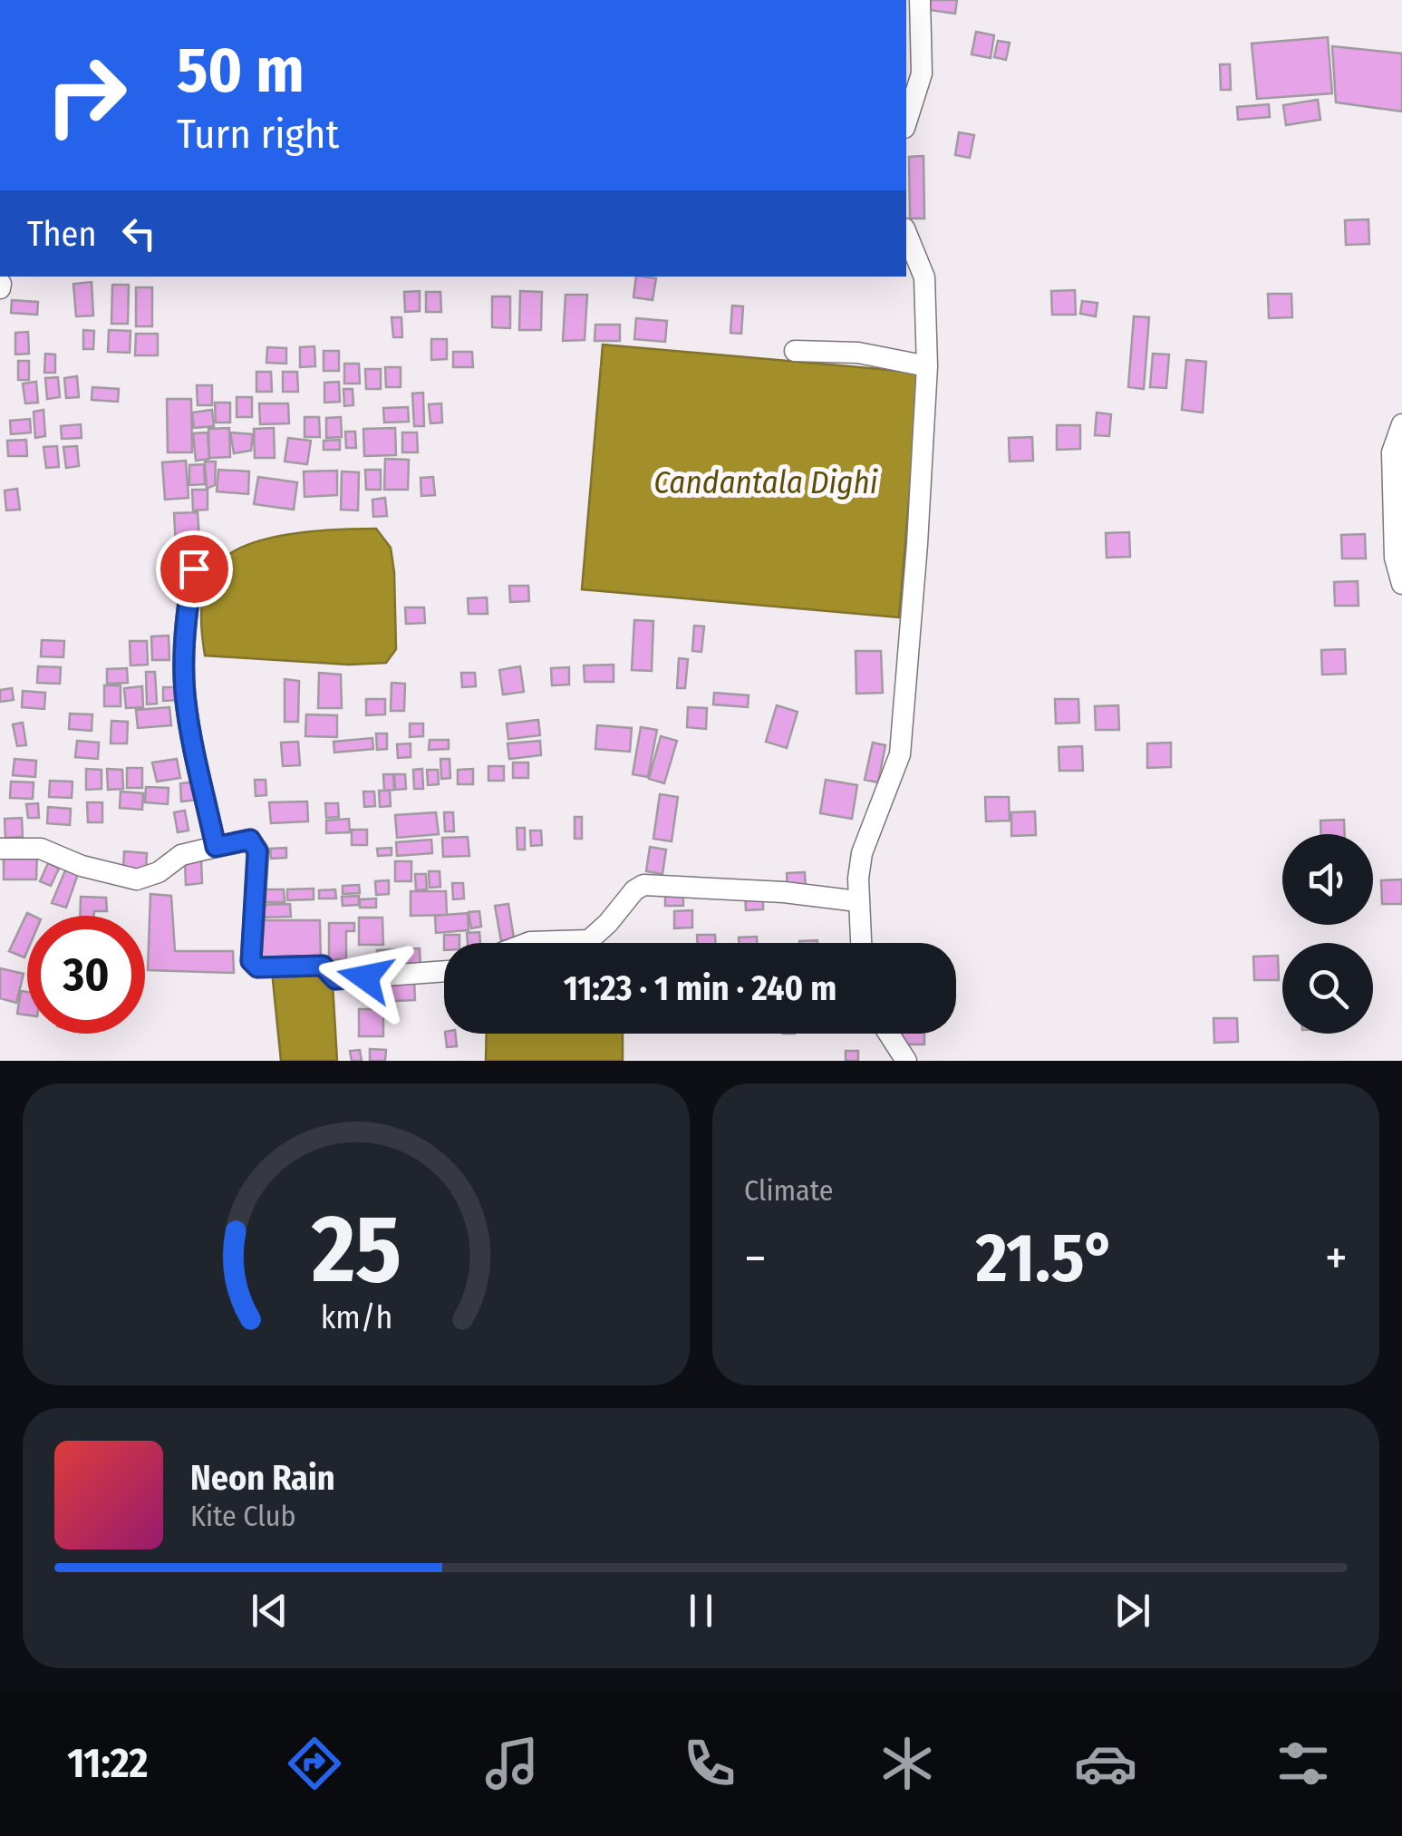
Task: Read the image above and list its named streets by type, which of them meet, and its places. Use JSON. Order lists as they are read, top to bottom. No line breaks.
{"water":["Candantala Dighi"],"page":{"turn":["50 m","Turn right"],"then":"Then","limit":"30","trip":"11:23 · 1 min · 240 m","tile":"Climate","heat":["−","21.5°","+"],"song":["Neon Rain","Kite Club"],"tabs":"11:22","gauge":["25","km/h"]}}
